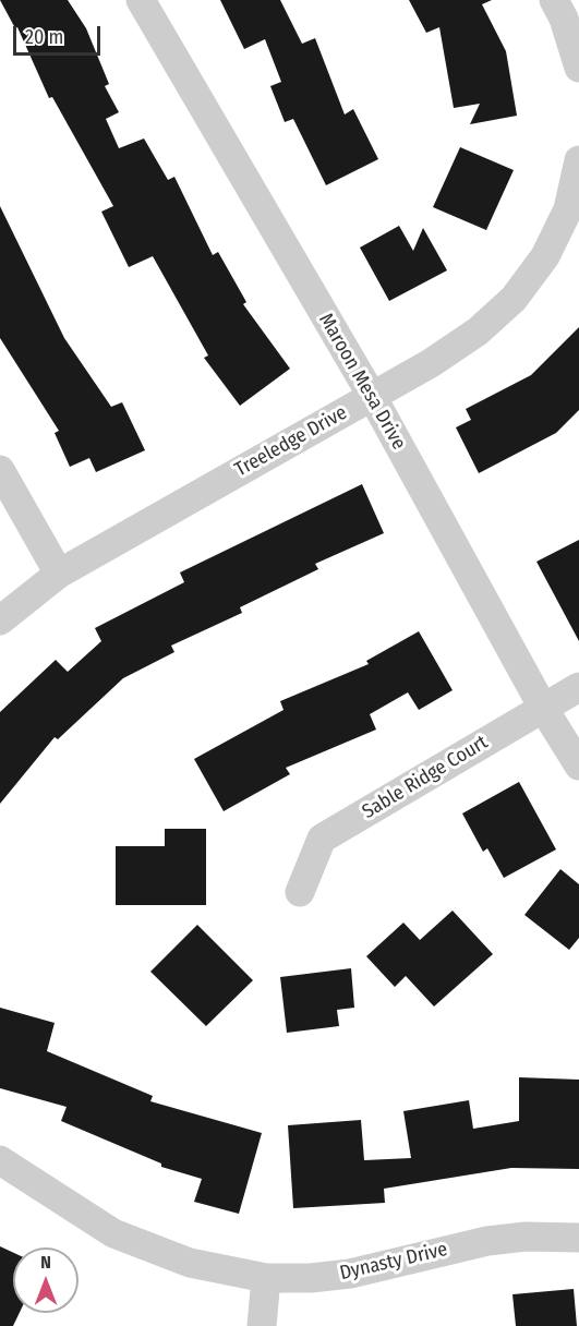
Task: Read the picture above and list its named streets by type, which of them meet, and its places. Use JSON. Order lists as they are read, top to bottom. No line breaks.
{"streets":{"street":["Maroon Mesa Drive","Treeledge Drive","Sable Ridge Court","Dynasty Drive"]},"crossings":[["Maroon Mesa Drive","Treeledge Drive"],["Maroon Mesa Drive","Sable Ridge Court"]],"scale_bar":"20 m","north":"top"}
